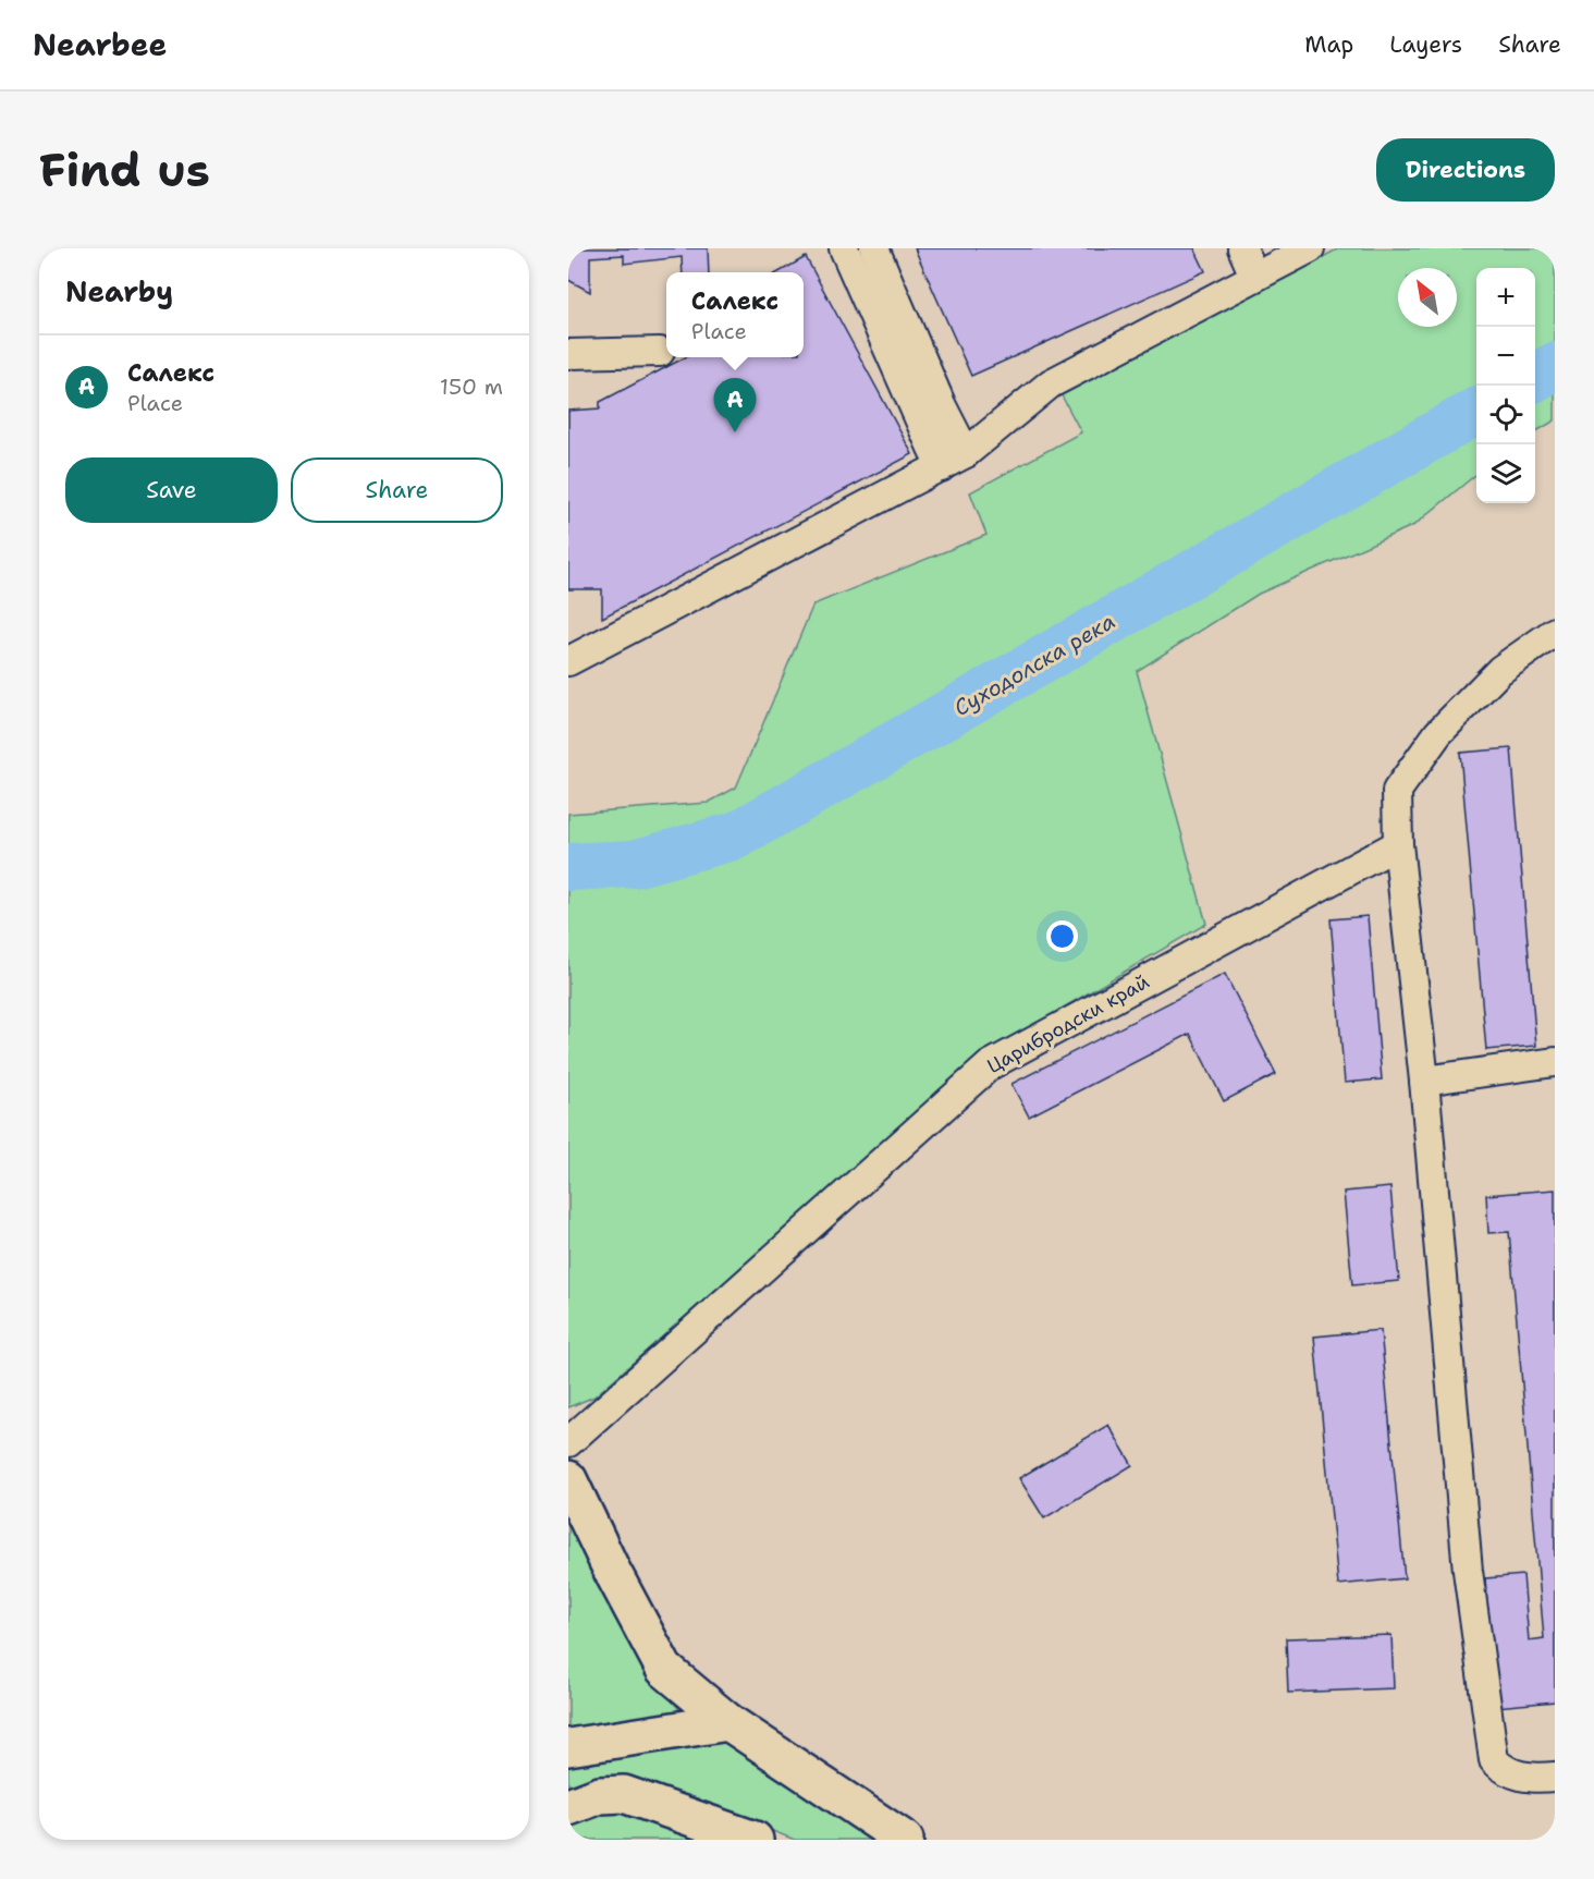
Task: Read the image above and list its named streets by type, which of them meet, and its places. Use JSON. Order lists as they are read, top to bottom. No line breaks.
{"streets":{"street":["Царибродски край"]},"water":["Суходолска река"],"north":"top left","page":{"header":"Nearbee","nav":["Map","Layers","Share"],"buttons":["Directions",["Save","Share"]],"title":"Find us","heading":"Nearby","map_buttons":["+","−"],"popup":["Салекс","Place"],"list":[{"mark":"A","name":"Салекс","note":"Place","value":"150 m"}],"pins":"A"}}
